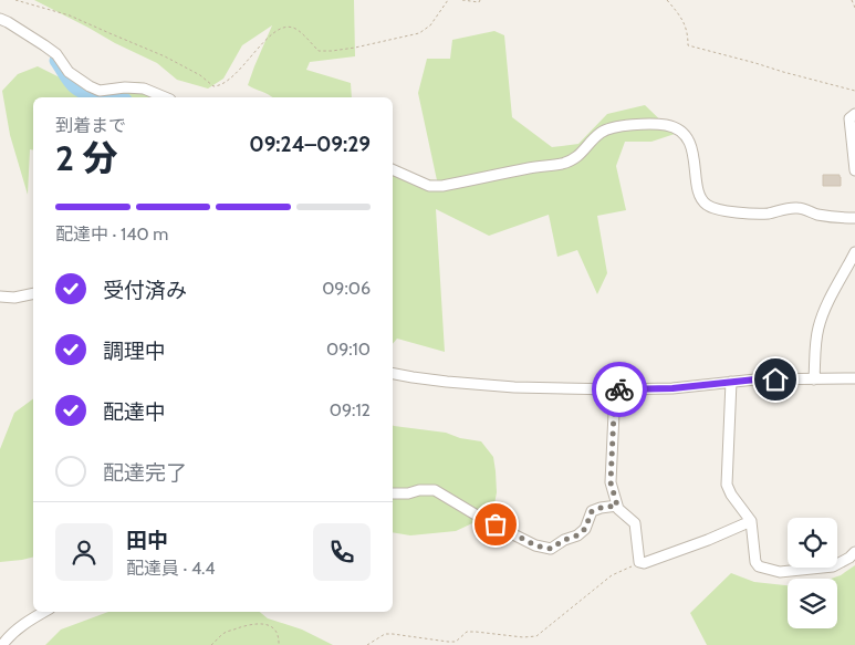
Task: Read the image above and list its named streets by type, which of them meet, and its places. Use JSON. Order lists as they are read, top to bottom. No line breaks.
{"page":{"heading":["2 分","到着まで","09:24–09:29"],"panel":["田中","配達員 · 4.4"],"bar":"配達中 · 140 m","list":[["受付済み","09:06"],["調理中","09:10"],["配達中","09:12"],"配達完了"]}}
